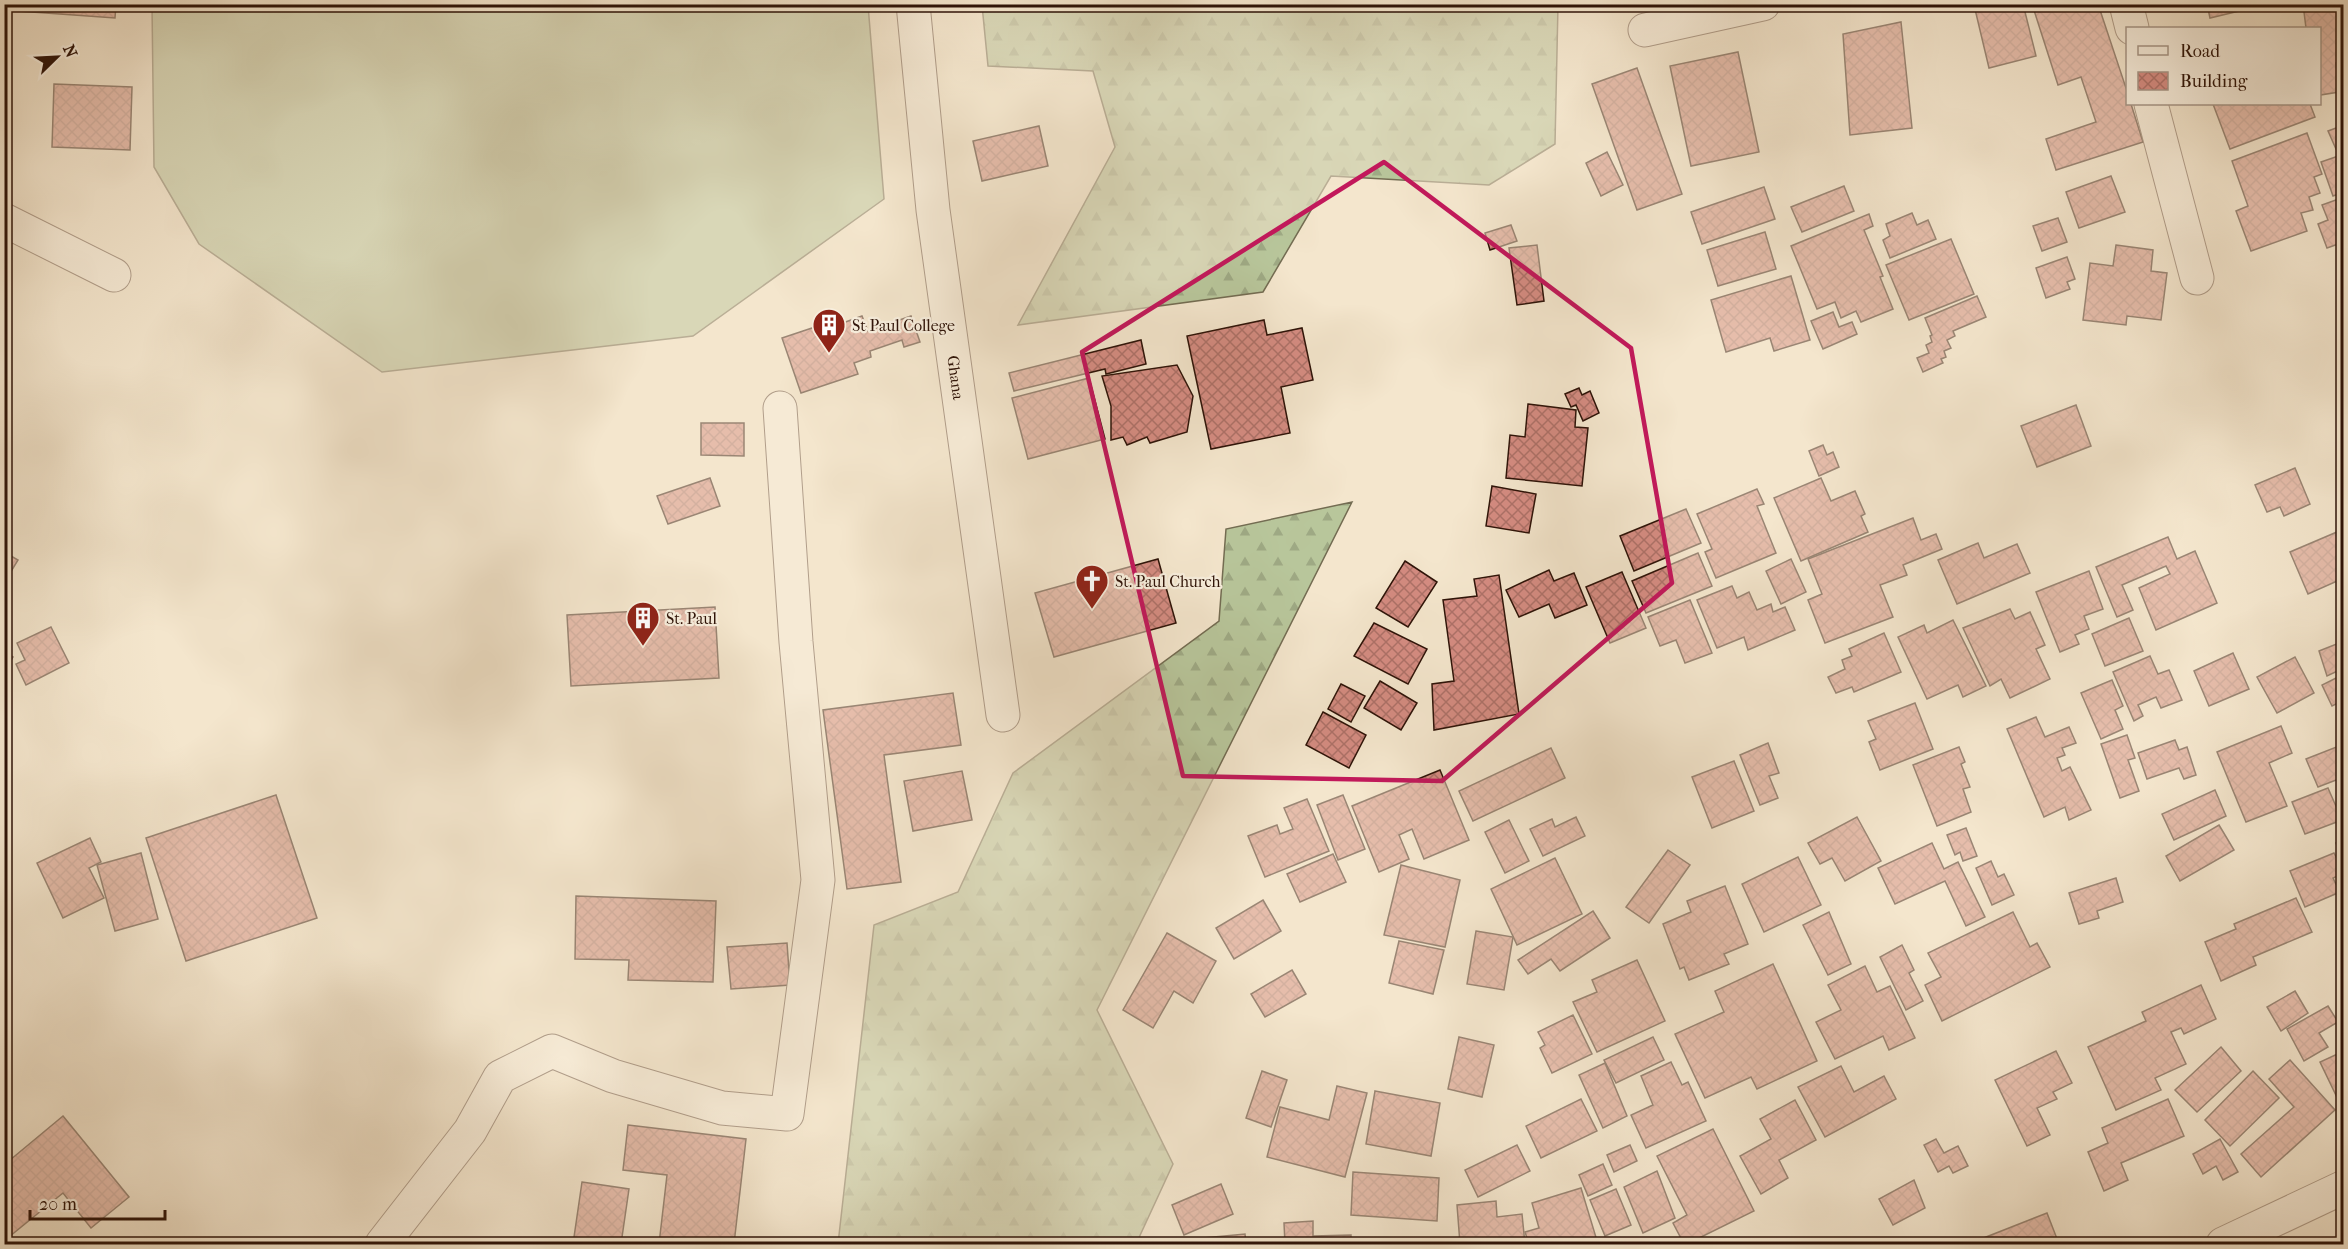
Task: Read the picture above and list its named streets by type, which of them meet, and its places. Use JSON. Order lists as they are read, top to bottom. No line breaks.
{"streets":{"street":["Ghana"]},"places":{"building":["St Paul College","St. Paul"],"church":["St. Paul Church"]},"legend":["Road","Building"],"scale_bar":"20 m","north":"top right"}
